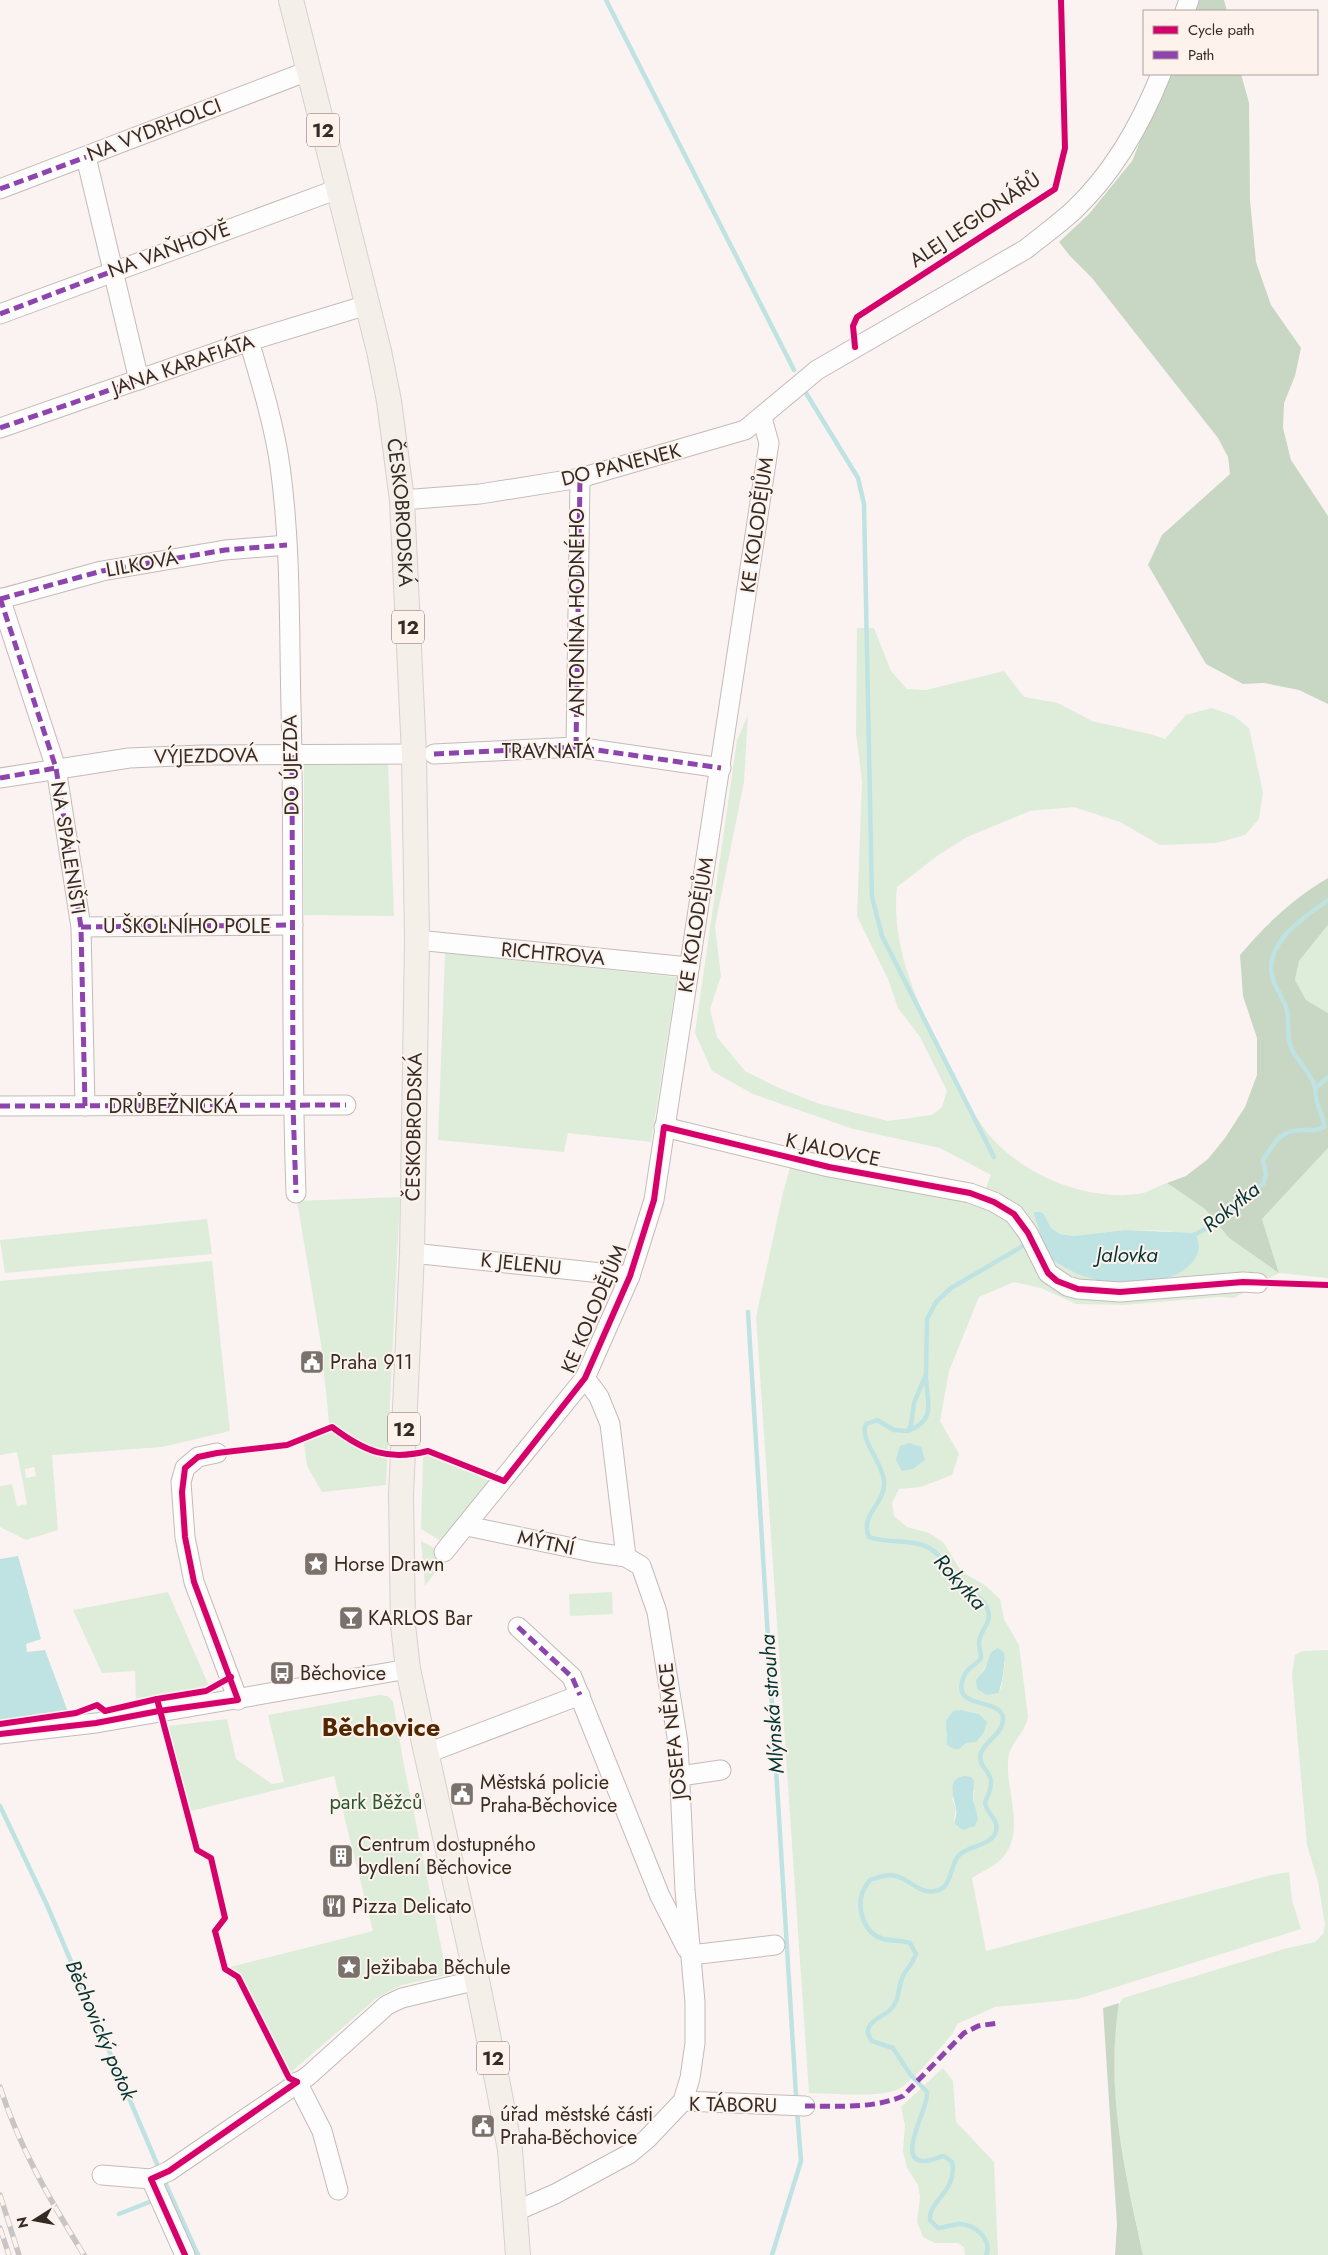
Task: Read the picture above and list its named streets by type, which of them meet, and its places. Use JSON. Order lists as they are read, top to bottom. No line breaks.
{"streets":{"main road":["12","ČESKOBRODSKÁ"],"street":["NA VYDRHOLCI","NA VAŇHOVĚ","JANA KARAFIÁTA","DO PANENEK","KE KOLODĚJŮM","LILKOVÁ","ANTONÍNA HODNÉHO","TRAVNATÁ","VÝJEZDOVÁ","DO ÚJEZDA","NA SPÁLENIŠTI","U ŠKOLNÍHO POLE","RICHTROVA","DRŮBEŽNICKÁ","K JALOVCE","K JELENU","MÝTNÍ","JOSEFA NĚMCE","K TÁBORU"],"cycle path":["ALEJ LEGIONÁŘŮ"]},"crossings":[["NA VYDRHOLCI","ČESKOBRODSKÁ"],["NA VAŇHOVĚ","ČESKOBRODSKÁ"],["JANA KARAFIÁTA","ČESKOBRODSKÁ"],["JANA KARAFIÁTA","DO ÚJEZDA"],["DO PANENEK","ČESKOBRODSKÁ"],["DO PANENEK","KE KOLODĚJŮM"],["DO PANENEK","ANTONÍNA HODNÉHO"],["ČESKOBRODSKÁ","TRAVNATÁ"],["ČESKOBRODSKÁ","VÝJEZDOVÁ"],["ČESKOBRODSKÁ","RICHTROVA"],["ČESKOBRODSKÁ","K JELENU"],["ČESKOBRODSKÁ","K TÁBORU"],["KE KOLODĚJŮM","TRAVNATÁ"],["KE KOLODĚJŮM","RICHTROVA"],["KE KOLODĚJŮM","K JALOVCE"],["KE KOLODĚJŮM","K JELENU"],["KE KOLODĚJŮM","MÝTNÍ"],["LILKOVÁ","DO ÚJEZDA"],["LILKOVÁ","NA SPÁLENIŠTI"],["ANTONÍNA HODNÉHO","TRAVNATÁ"],["TRAVNATÁ","VÝJEZDOVÁ"],["VÝJEZDOVÁ","DO ÚJEZDA"],["VÝJEZDOVÁ","NA SPÁLENIŠTI"],["DO ÚJEZDA","U ŠKOLNÍHO POLE"],["DO ÚJEZDA","DRŮBEŽNICKÁ"],["NA SPÁLENIŠTI","U ŠKOLNÍHO POLE"],["NA SPÁLENIŠTI","DRŮBEŽNICKÁ"],["MÝTNÍ","JOSEFA NĚMCE"],["JOSEFA NĚMCE","K TÁBORU"]],"districts":["Běchovice"],"water":["Rokytka","Jalovka","Mlýnská strouha","Běchovický potok"],"parks":["park Běžců"],"places":{"public building":["Praha 911","Městská policie Praha-Běchovice","úřad městské části Praha-Běchovice"],"place":["Horse Drawn","Ježibaba Běchule"],"bar":["KARLOS Bar"],"bus stop":["Běchovice"],"building":["Centrum dostupného bydlení Běchovice"],"restaurant":["Pizza Delicato"]},"legend":["Cycle path","Path"],"north":"left"}
